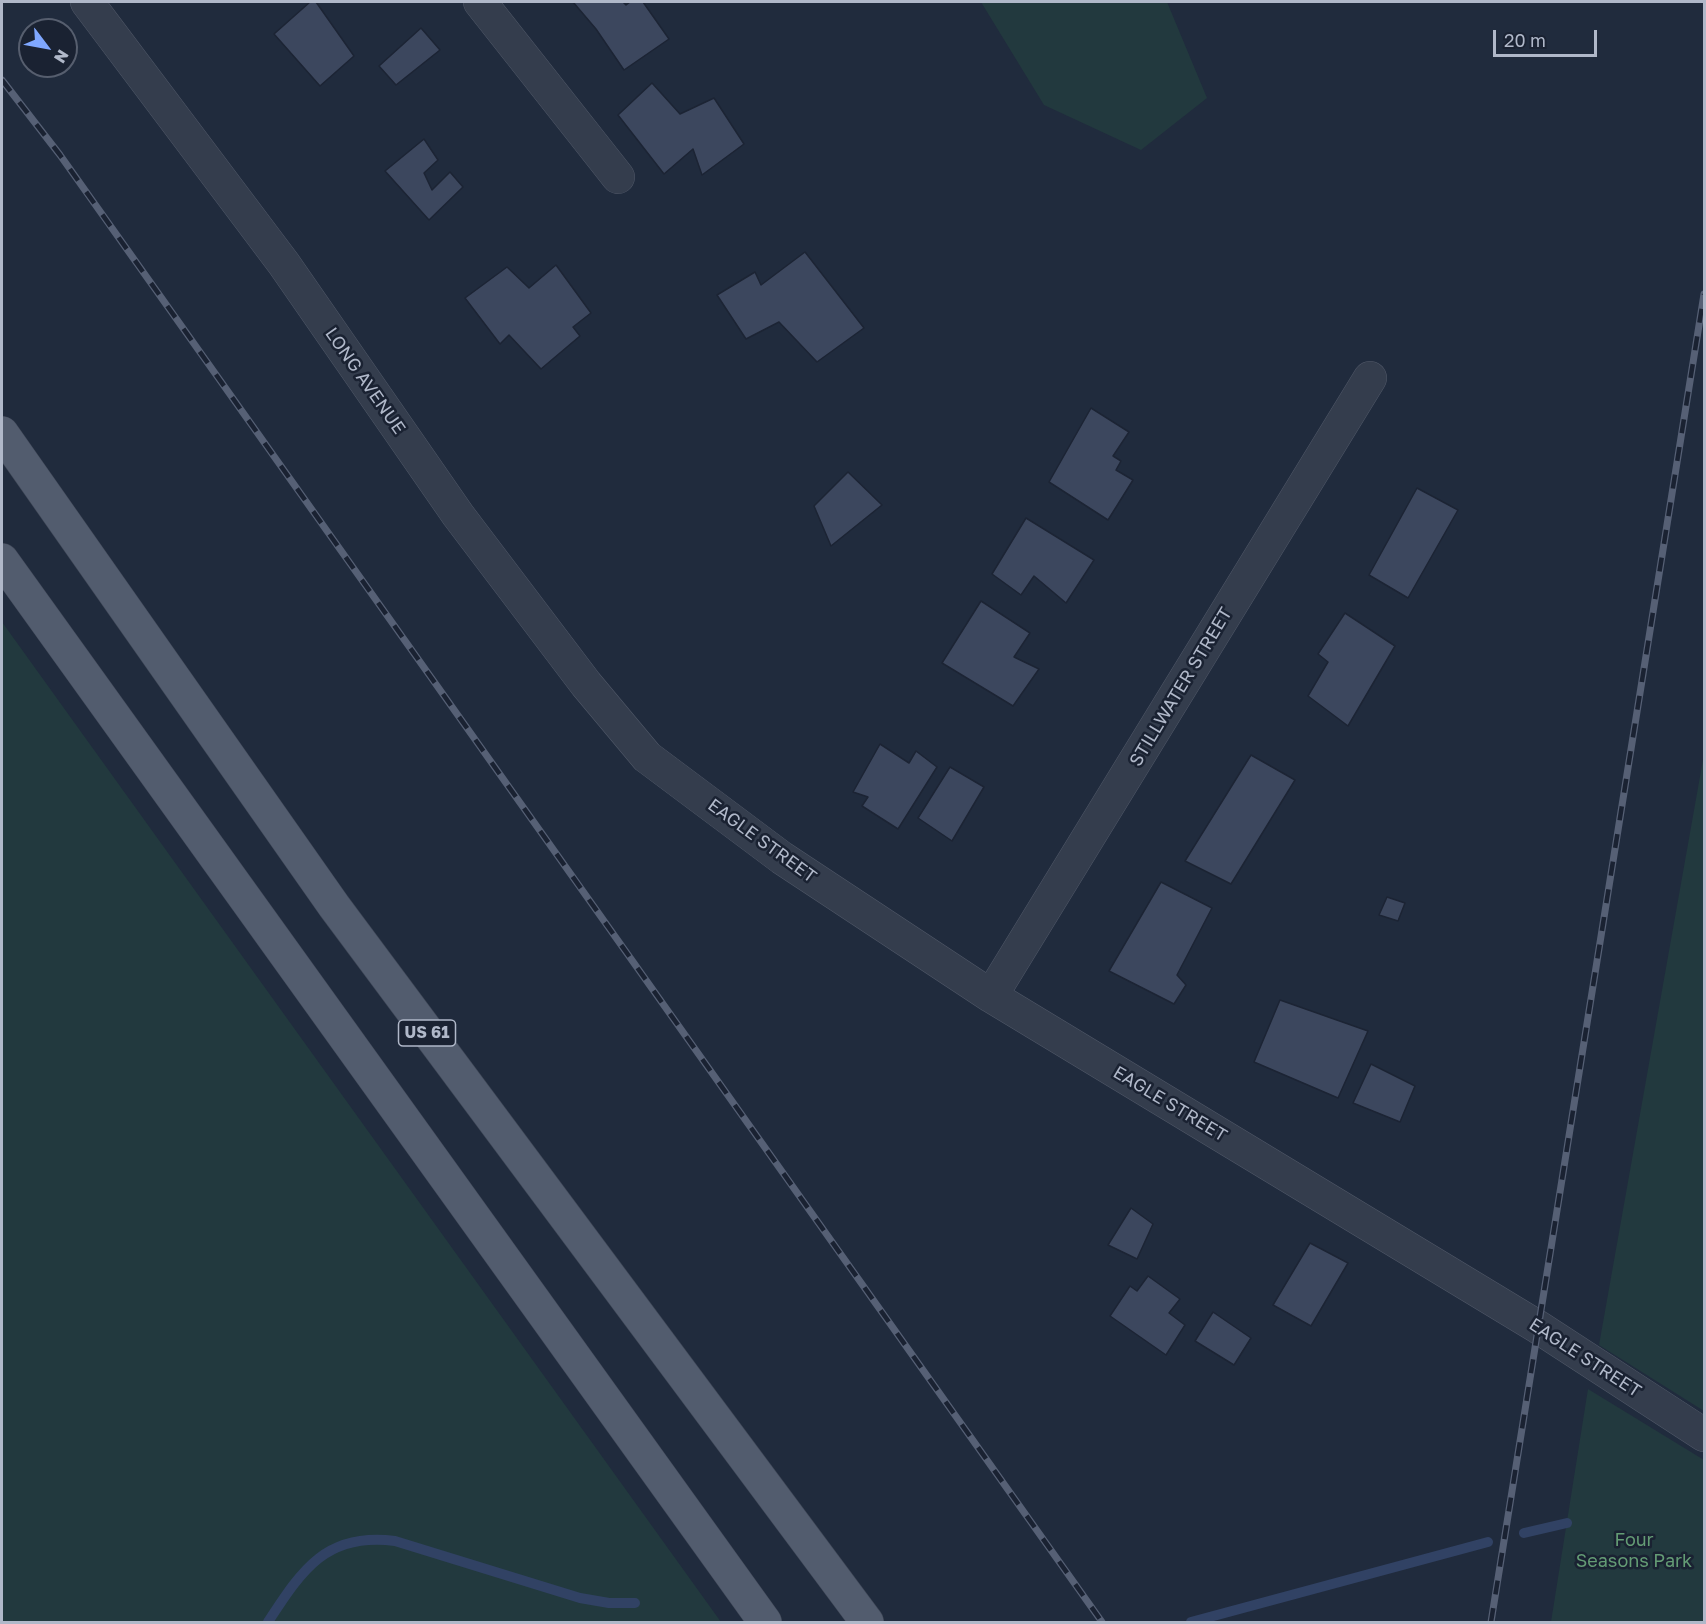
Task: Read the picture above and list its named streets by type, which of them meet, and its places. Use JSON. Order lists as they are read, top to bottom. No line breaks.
{"streets":{"main road":["US 61"],"street":["LONG AVENUE","STILLWATER STREET","EAGLE STREET"]},"crossings":[["LONG AVENUE","EAGLE STREET"],["STILLWATER STREET","EAGLE STREET"]],"parks":["Four Seasons Park"],"scale_bar":"20 m","north":"bottom right"}
